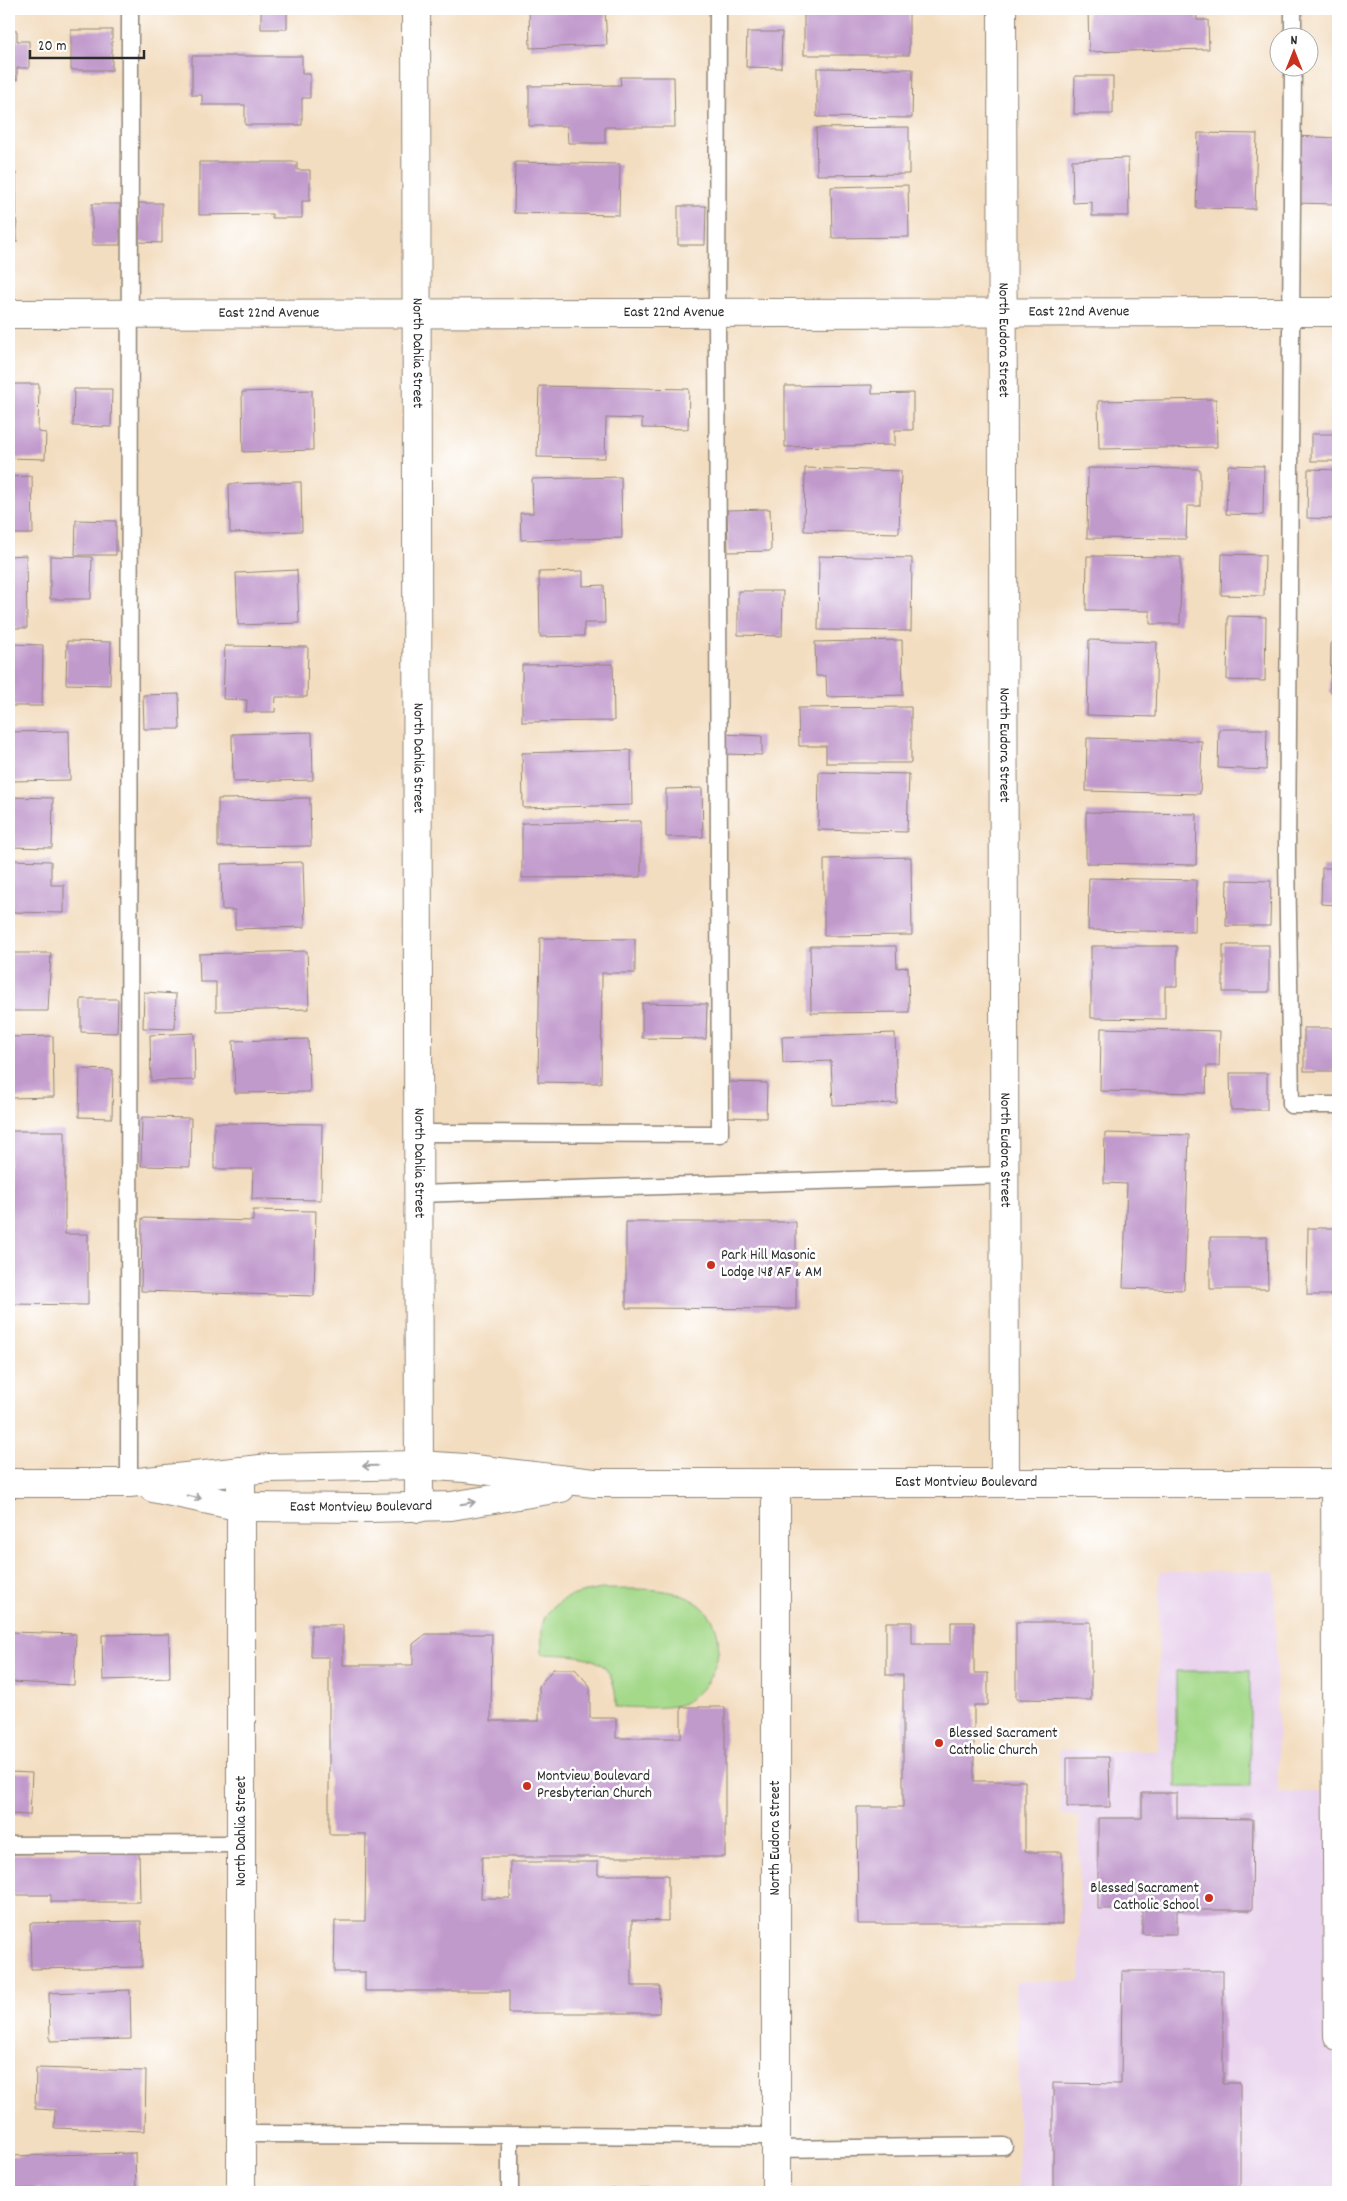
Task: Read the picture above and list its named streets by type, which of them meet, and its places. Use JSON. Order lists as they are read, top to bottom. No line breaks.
{"streets":{"street":["East 22nd Avenue","North Eudora Street","North Dahlia Street","East Montview Boulevard"]},"crossings":[["East 22nd Avenue","North Eudora Street"],["East 22nd Avenue","North Dahlia Street"],["North Eudora Street","East Montview Boulevard"],["North Dahlia Street","East Montview Boulevard"]],"places":["Park Hill Masonic Lodge 148 AF & AM","Blessed Sacrament Catholic Church","Montview Boulevard Presbyterian Church","Blessed Sacrament Catholic School"],"scale_bar":"20 m","north":"top"}
